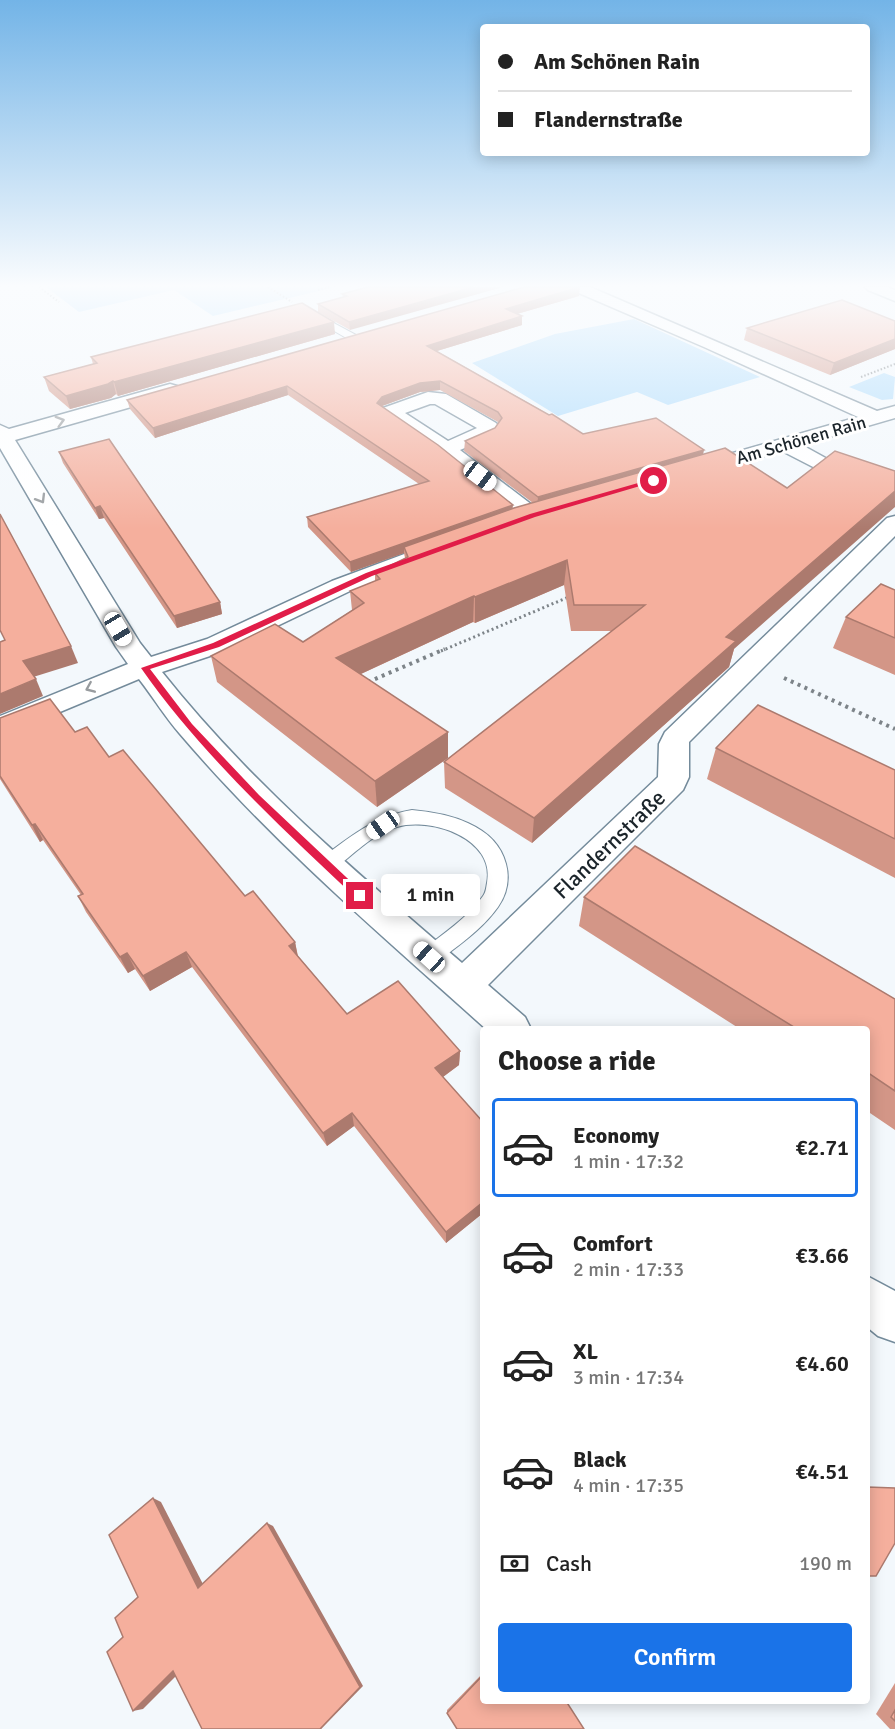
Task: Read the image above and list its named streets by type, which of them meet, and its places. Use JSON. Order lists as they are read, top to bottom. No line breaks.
{"streets":{"street":["Am Schönen Rain","Flandernstraße"]},"page":{"banner":["Am Schönen Rain","Flandernstraße"],"bubble":"1 min","heading":"Choose a ride","list":[{"name":"Economy","note":"1 min · 17:32","value":"€2.71"},{"name":"Comfort","note":"2 min · 17:33","value":"€3.66"},{"name":"XL","note":"3 min · 17:34","value":"€4.60"},{"name":"Black","note":"4 min · 17:35","value":"€4.51"}],"pay":["Cash","190 m"],"buttons":"Confirm"}}
